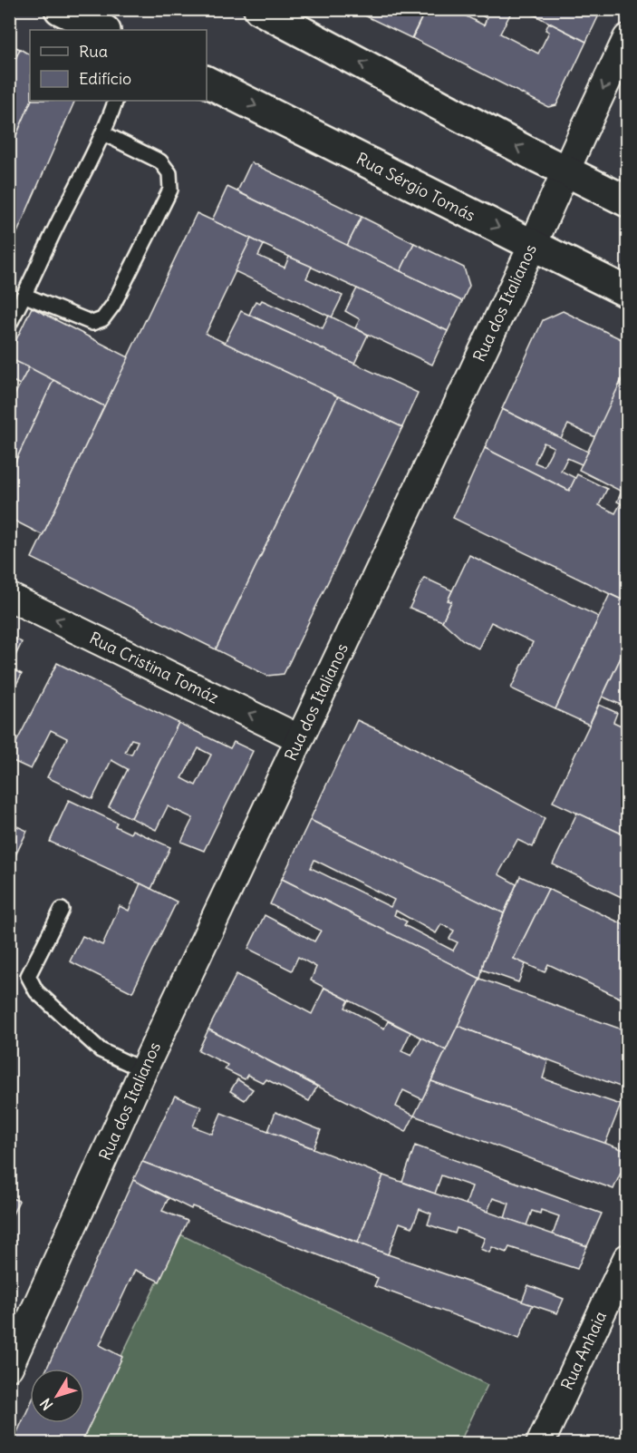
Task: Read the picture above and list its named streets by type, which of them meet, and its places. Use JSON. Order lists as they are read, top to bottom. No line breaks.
{"streets":{"main road":["Rua Sérgio Tomás"],"street":["Rua dos Italianos","Rua Cristina Tomáz","Rua Anhaia"]},"crossings":[["Rua Sérgio Tomás","Rua dos Italianos"],["Rua dos Italianos","Rua Cristina Tomáz"]],"one_way":["Rua Cristina Tomáz"],"legend":["Rua","Edifício"],"north":"bottom left"}
